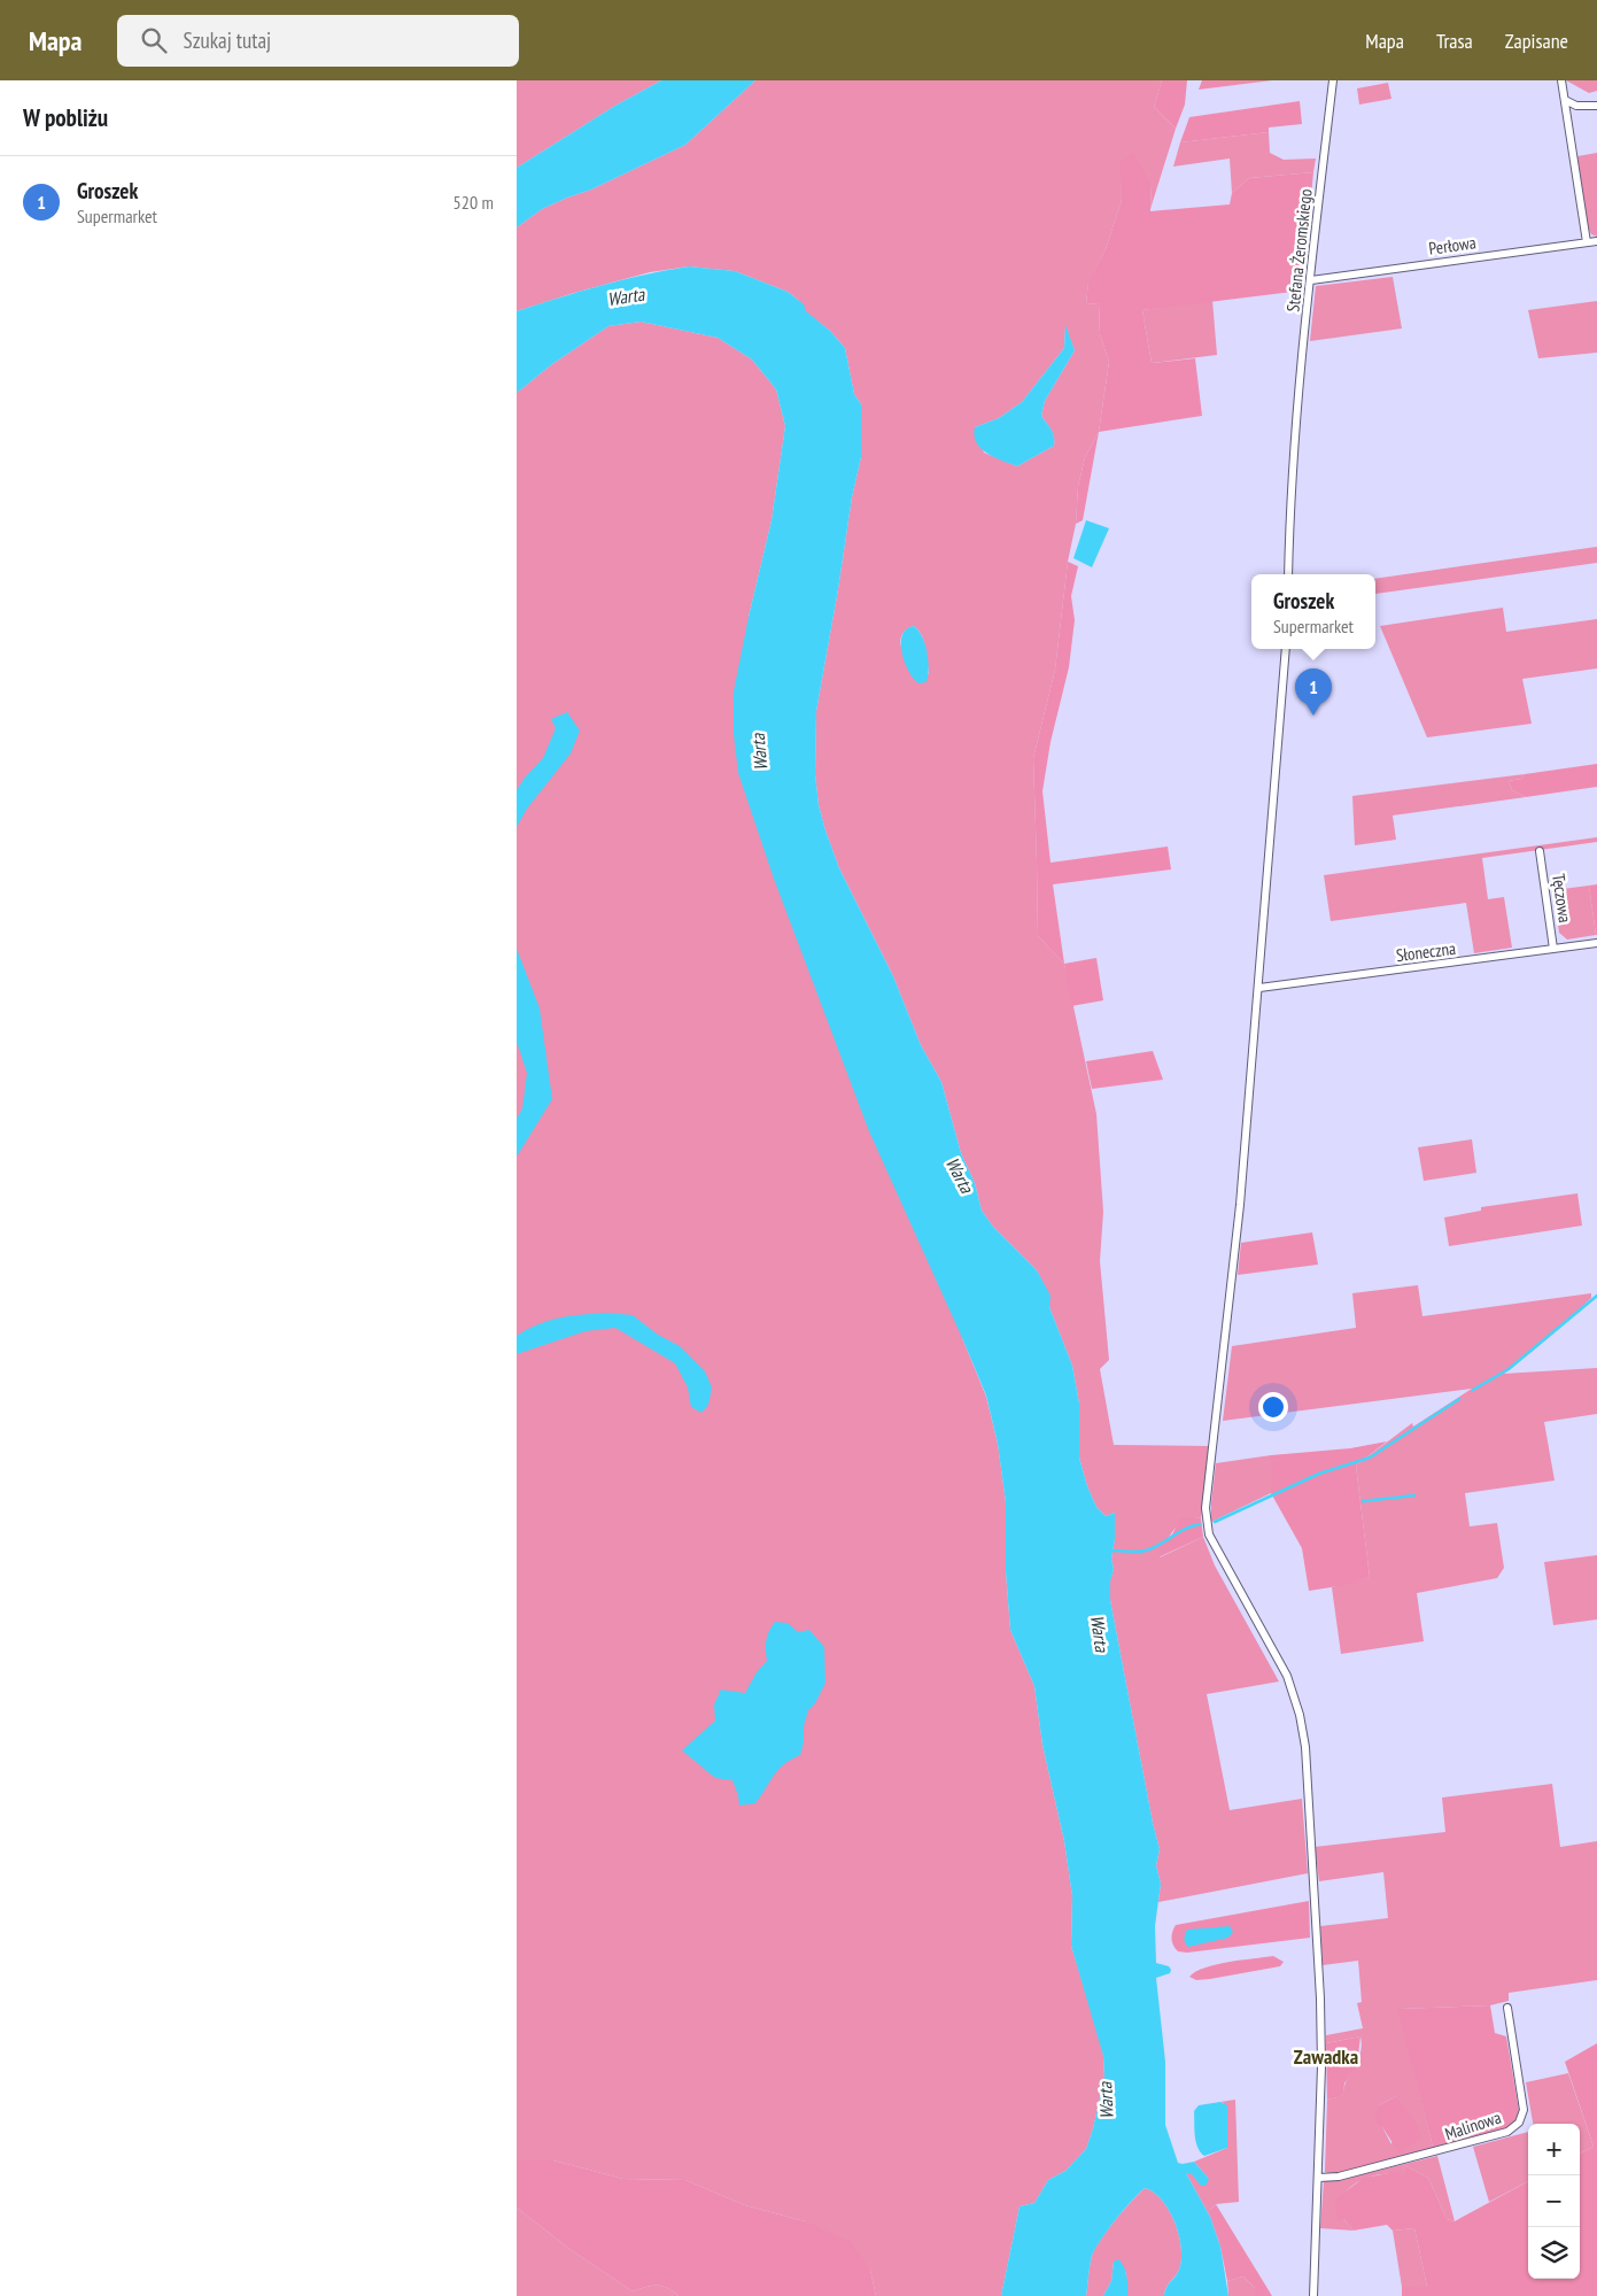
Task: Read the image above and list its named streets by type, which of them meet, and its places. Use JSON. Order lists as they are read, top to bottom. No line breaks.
{"streets":{"street":["Perłowa","Stefana Żeromskiego","Tęczowa","Słoneczna","Malinowa"]},"crossings":[["Perłowa","Stefana Żeromskiego"],["Tęczowa","Słoneczna"]],"districts":["Zawadka"],"water":["Warta"],"page":{"header":"Mapa","search":"Szukaj tutaj","nav":["Mapa","Trasa","Zapisane"],"heading":"W pobliżu","list":[{"mark":"1","name":"Groszek","note":"Supermarket","value":"520 m"}],"popup":["Groszek","Supermarket"],"pins":"1","map_buttons":["+","−"]}}
